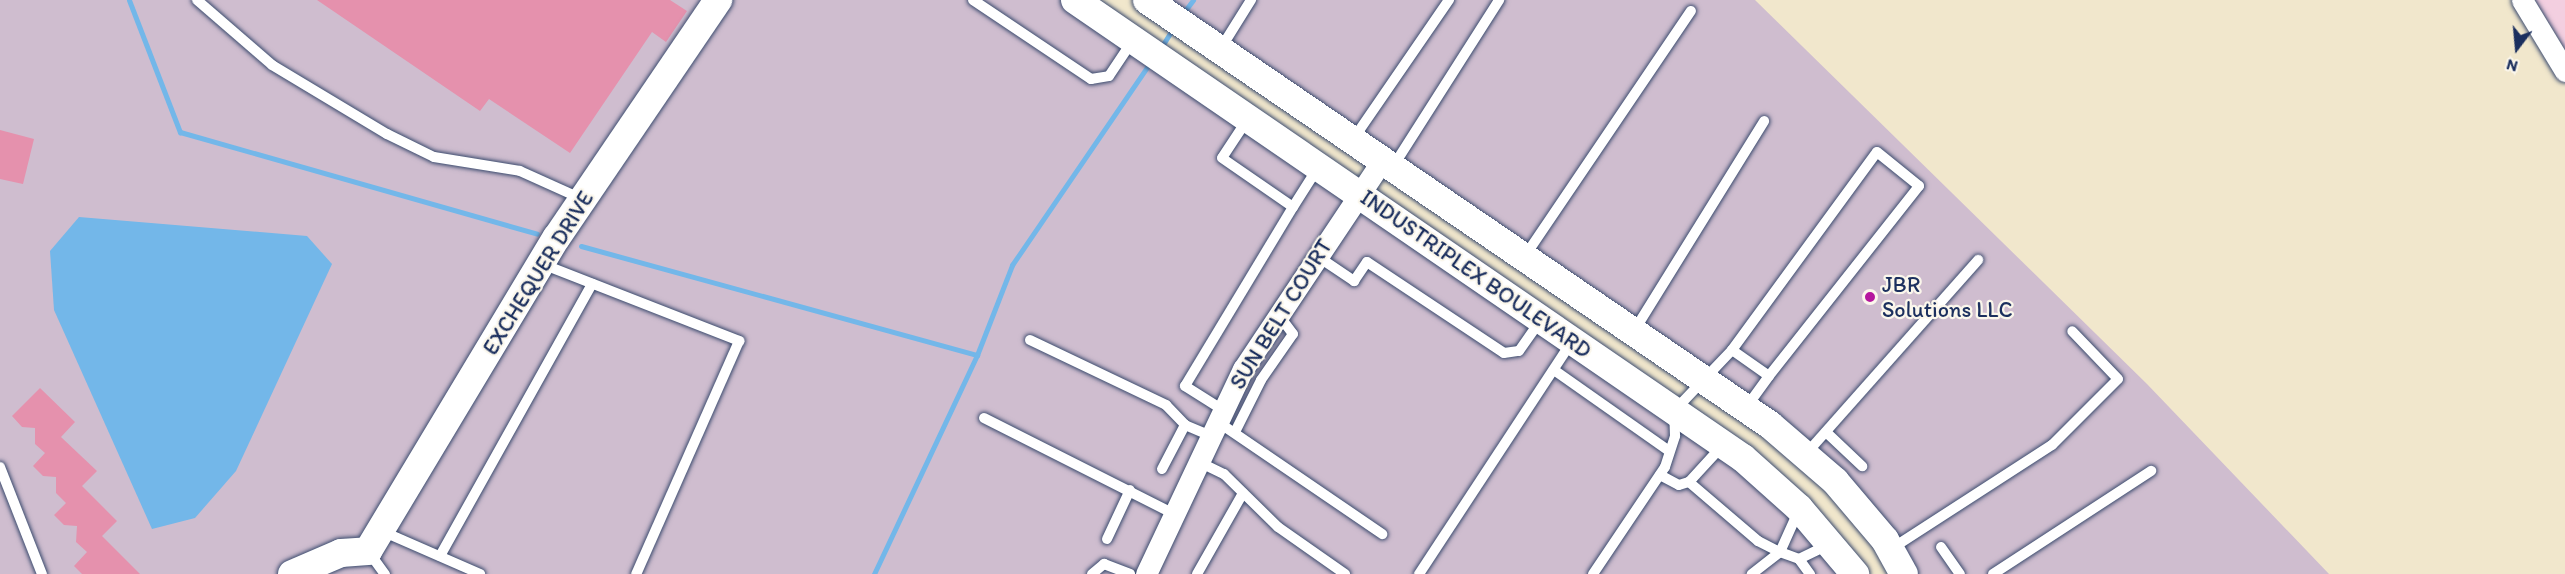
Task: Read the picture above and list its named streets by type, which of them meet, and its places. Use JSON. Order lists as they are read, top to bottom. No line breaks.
{"streets":{"street":["EXCHEQUER DRIVE","INDUSTRIPLEX BOULEVARD","SUN BELT COURT"]},"crossings":[["INDUSTRIPLEX BOULEVARD","SUN BELT COURT"]],"places":["JBR Solutions LLC"],"north":"bottom"}
